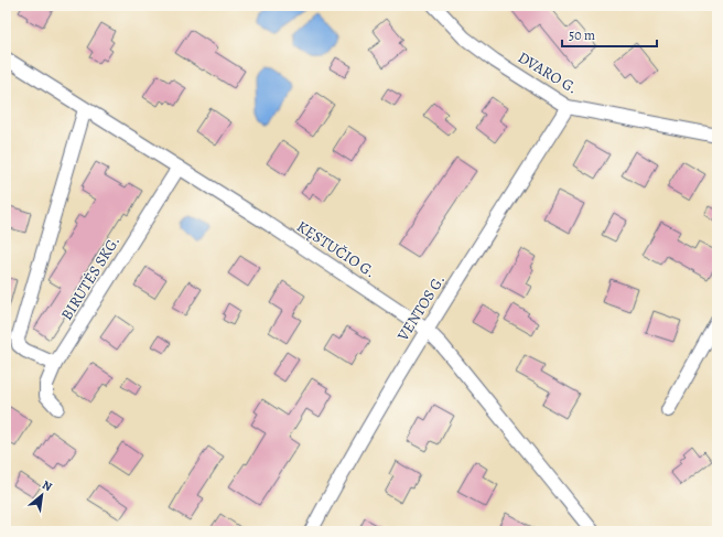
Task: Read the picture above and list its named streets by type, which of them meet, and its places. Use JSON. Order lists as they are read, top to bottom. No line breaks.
{"streets":{"street":["DVARO G.","KĘSTUČIO G.","BIRUTĖS SKG.","VENTOS G."]},"crossings":[["DVARO G.","VENTOS G."],["KĘSTUČIO G.","BIRUTĖS SKG."],["KĘSTUČIO G.","VENTOS G."]],"scale_bar":"50 m","north":"top right"}
